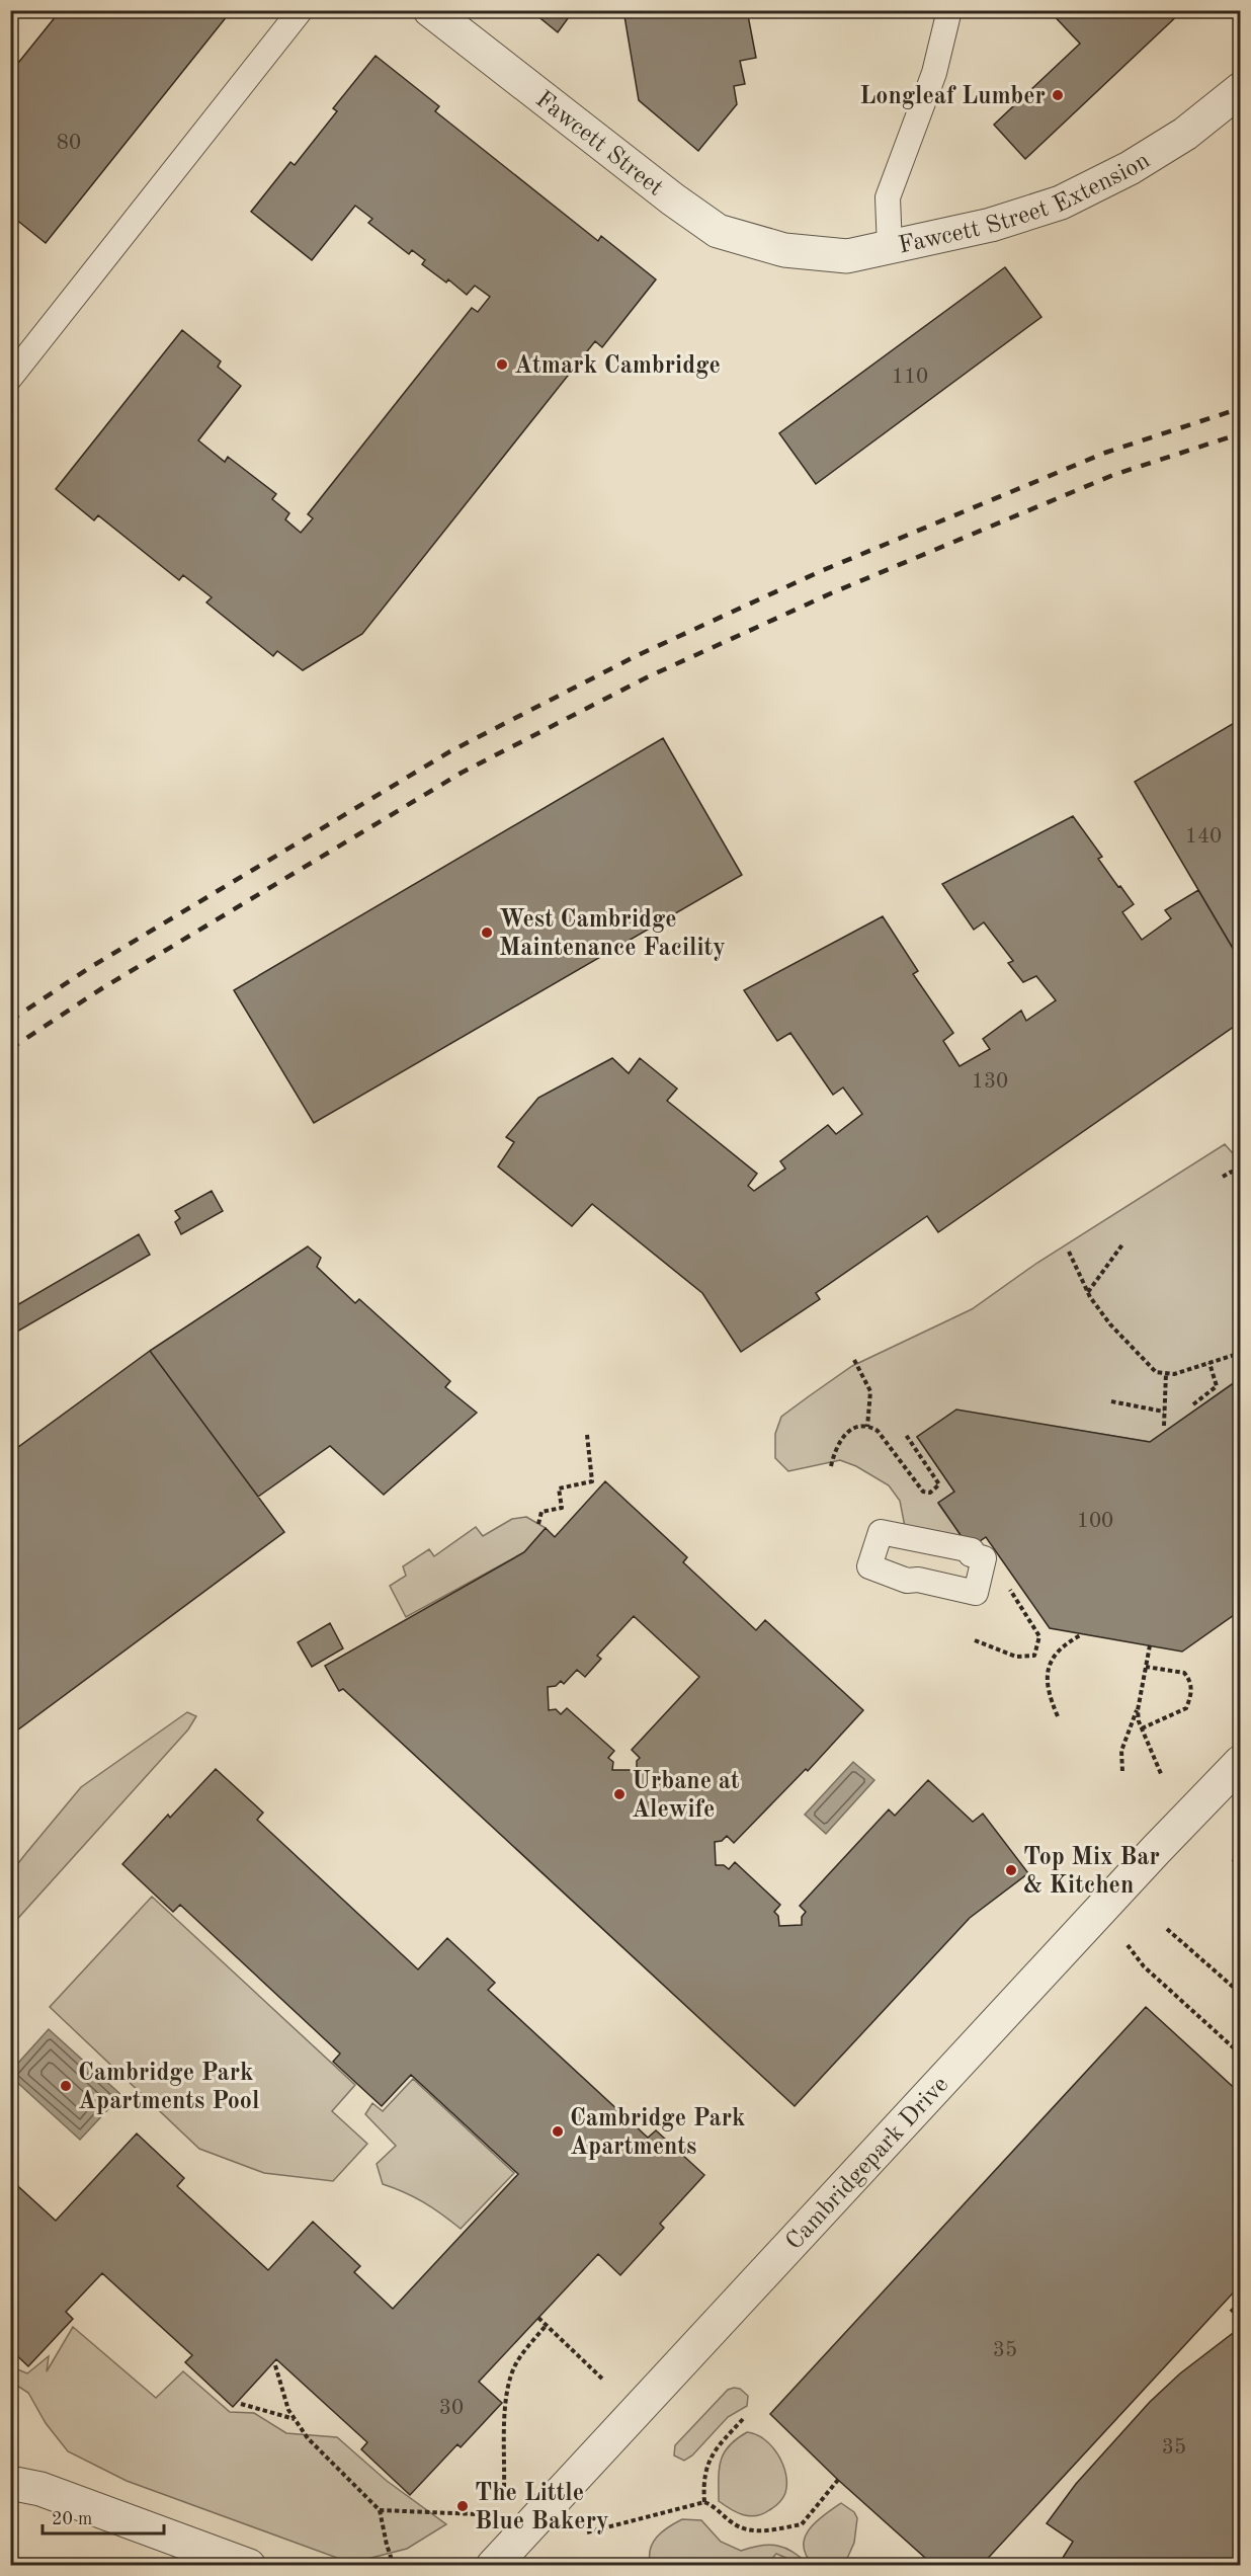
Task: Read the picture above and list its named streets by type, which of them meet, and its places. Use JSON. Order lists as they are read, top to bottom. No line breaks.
{"streets":{"street":["Fawcett Street","Fawcett Street Extension","Cambridgepark Drive"]},"crossings":[["Fawcett Street","Fawcett Street Extension"]],"places":["Longleaf Lumber","Atmark Cambridge","West Cambridge Maintenance Facility","Urbane at Alewife","Top Mix Bar & Kitchen","Cambridge Park Apartments Pool","Cambridge Park Apartments","The Little Blue Bakery"],"house_numbers":["80","110","140","130","100","35","30","35"],"scale_bar":"20 m"}
